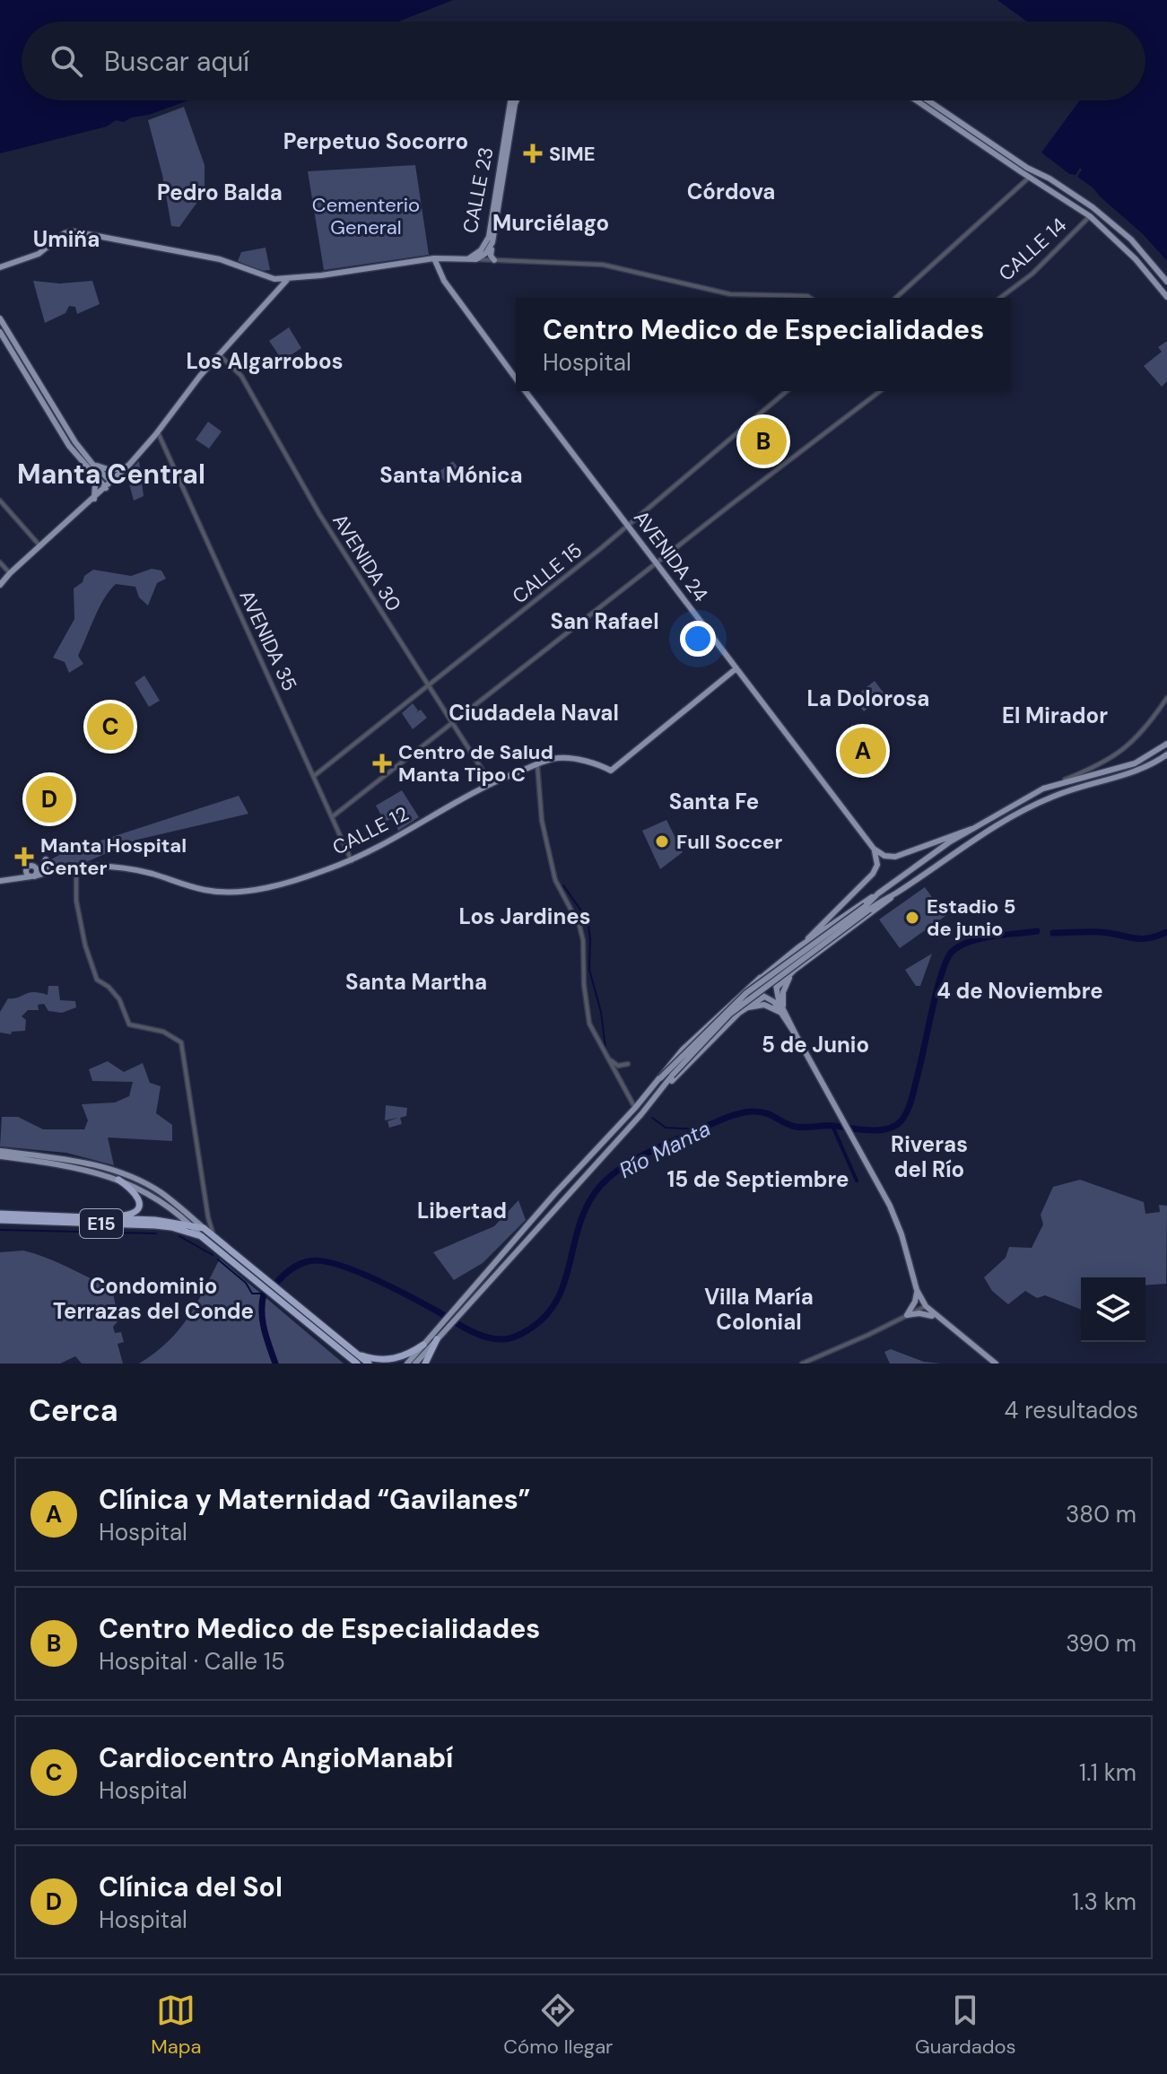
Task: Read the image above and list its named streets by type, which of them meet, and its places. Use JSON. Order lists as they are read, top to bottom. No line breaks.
{"streets":{"highway":["E15"],"main road":["CALLE 23","AVENIDA 24","CALLE 12"],"street":["CALLE 14","AVENIDA 30","CALLE 15","AVENIDA 35"]},"crossings":[["AVENIDA 24","CALLE 15"],["AVENIDA 24","CALLE 12"],["AVENIDA 30","CALLE 15"],["AVENIDA 30","CALLE 12"],["CALLE 15","AVENIDA 35"],["AVENIDA 35","CALLE 12"]],"districts":["Perpetuo Socorro","Córdova","Pedro Balda","Murciélago","Umiña","Los Algarrobos","Manta Central","Santa Mónica","San Rafael","La Dolorosa","Ciudadela Naval","El Mirador","Santa Fe","Los Jardines","Santa Martha","4 de Noviembre","5 de Junio","Riveras del Río","15 de Septiembre","Libertad","Condominio Terrazas del Conde","Villa María Colonial"],"water":["Río Manta"],"parks":["Cementerio General"],"places":{"health":["SIME","Centro de Salud Manta Tipo C","Manta Hospital Center"],"other":["Full Soccer","Estadio 5 de junio"]},"page":{"search":"Buscar aquí","popup":["Centro Medico de Especialidades","Hospital"],"pins":["B","C","A","D"],"heading":["Cerca","4 resultados"],"list":[{"mark":"A","name":"Clínica y Maternidad “Gavilanes”","note":"Hospital","value":"380 m"},{"mark":"B","name":"Centro Medico de Especialidades","note":"Hospital · Calle 15","value":"390 m"},{"mark":"C","name":"Cardiocentro AngioManabí","note":"Hospital","value":"1.1 km"},{"mark":"D","name":"Clínica del Sol","note":"Hospital","value":"1.3 km"}],"nav":["Mapa","Cómo llegar","Guardados"]}}
